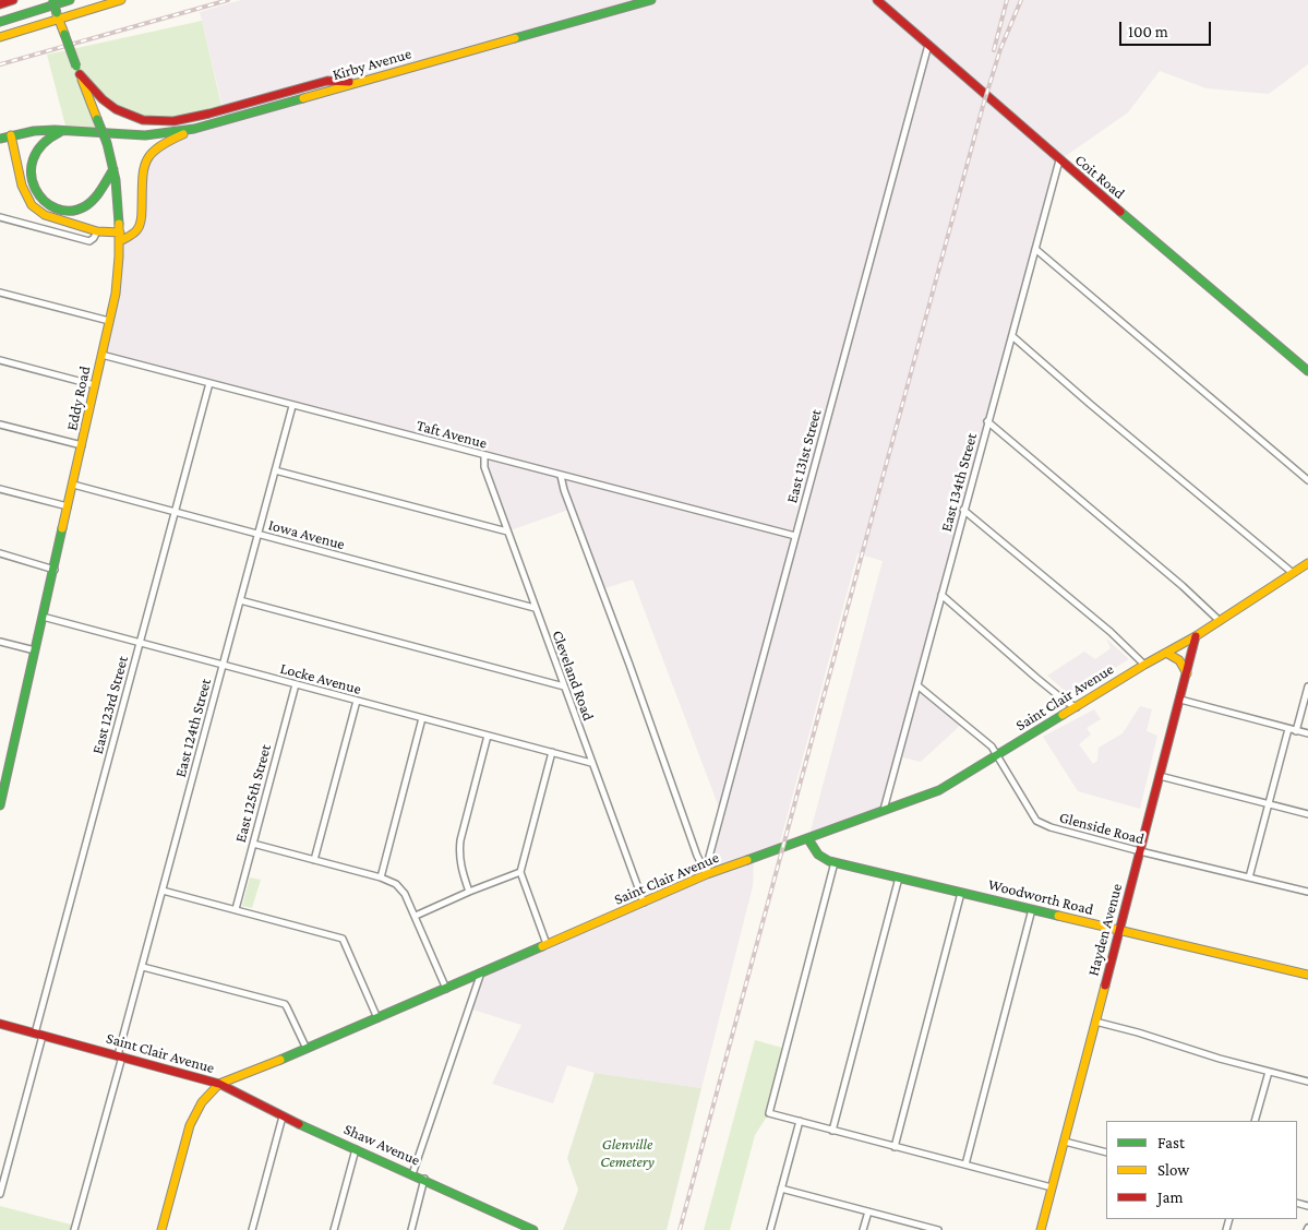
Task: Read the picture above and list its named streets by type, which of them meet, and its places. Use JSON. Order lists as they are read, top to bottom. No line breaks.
{"streets":{"main road":["Kirby Avenue","Coit Road","Eddy Road","Saint Clair Avenue","Woodworth Road","Hayden Avenue","Shaw Avenue"],"street":["Taft Avenue","East 131st Street","East 134th Street","Iowa Avenue","Cleveland Road","Locke Avenue","East 123rd Street","East 124th Street","East 125th Street","Glenside Road"]},"crossings":[["Coit Road","East 131st Street"],["Coit Road","East 134th Street"],["Eddy Road","Taft Avenue"],["Eddy Road","Iowa Avenue"],["Eddy Road","Locke Avenue"],["Taft Avenue","East 131st Street"],["Taft Avenue","Cleveland Road"],["Taft Avenue","East 123rd Street"],["Taft Avenue","East 124th Street"],["East 131st Street","Saint Clair Avenue"],["East 134th Street","Saint Clair Avenue"],["East 134th Street","Glenside Road"],["Iowa Avenue","Cleveland Road"],["Iowa Avenue","East 123rd Street"],["Iowa Avenue","East 124th Street"],["Cleveland Road","Locke Avenue"],["Cleveland Road","Saint Clair Avenue"],["Locke Avenue","East 123rd Street"],["Locke Avenue","East 124th Street"],["Locke Avenue","East 125th Street"],["Saint Clair Avenue","East 123rd Street"],["Saint Clair Avenue","East 124th Street"],["Saint Clair Avenue","Glenside Road"],["Saint Clair Avenue","Woodworth Road"],["Saint Clair Avenue","Hayden Avenue"],["Saint Clair Avenue","Shaw Avenue"],["Glenside Road","Hayden Avenue"],["Woodworth Road","Hayden Avenue"]],"parks":["Glenville Cemetery"],"legend":["Fast","Slow","Jam"],"scale_bar":"100 m"}
